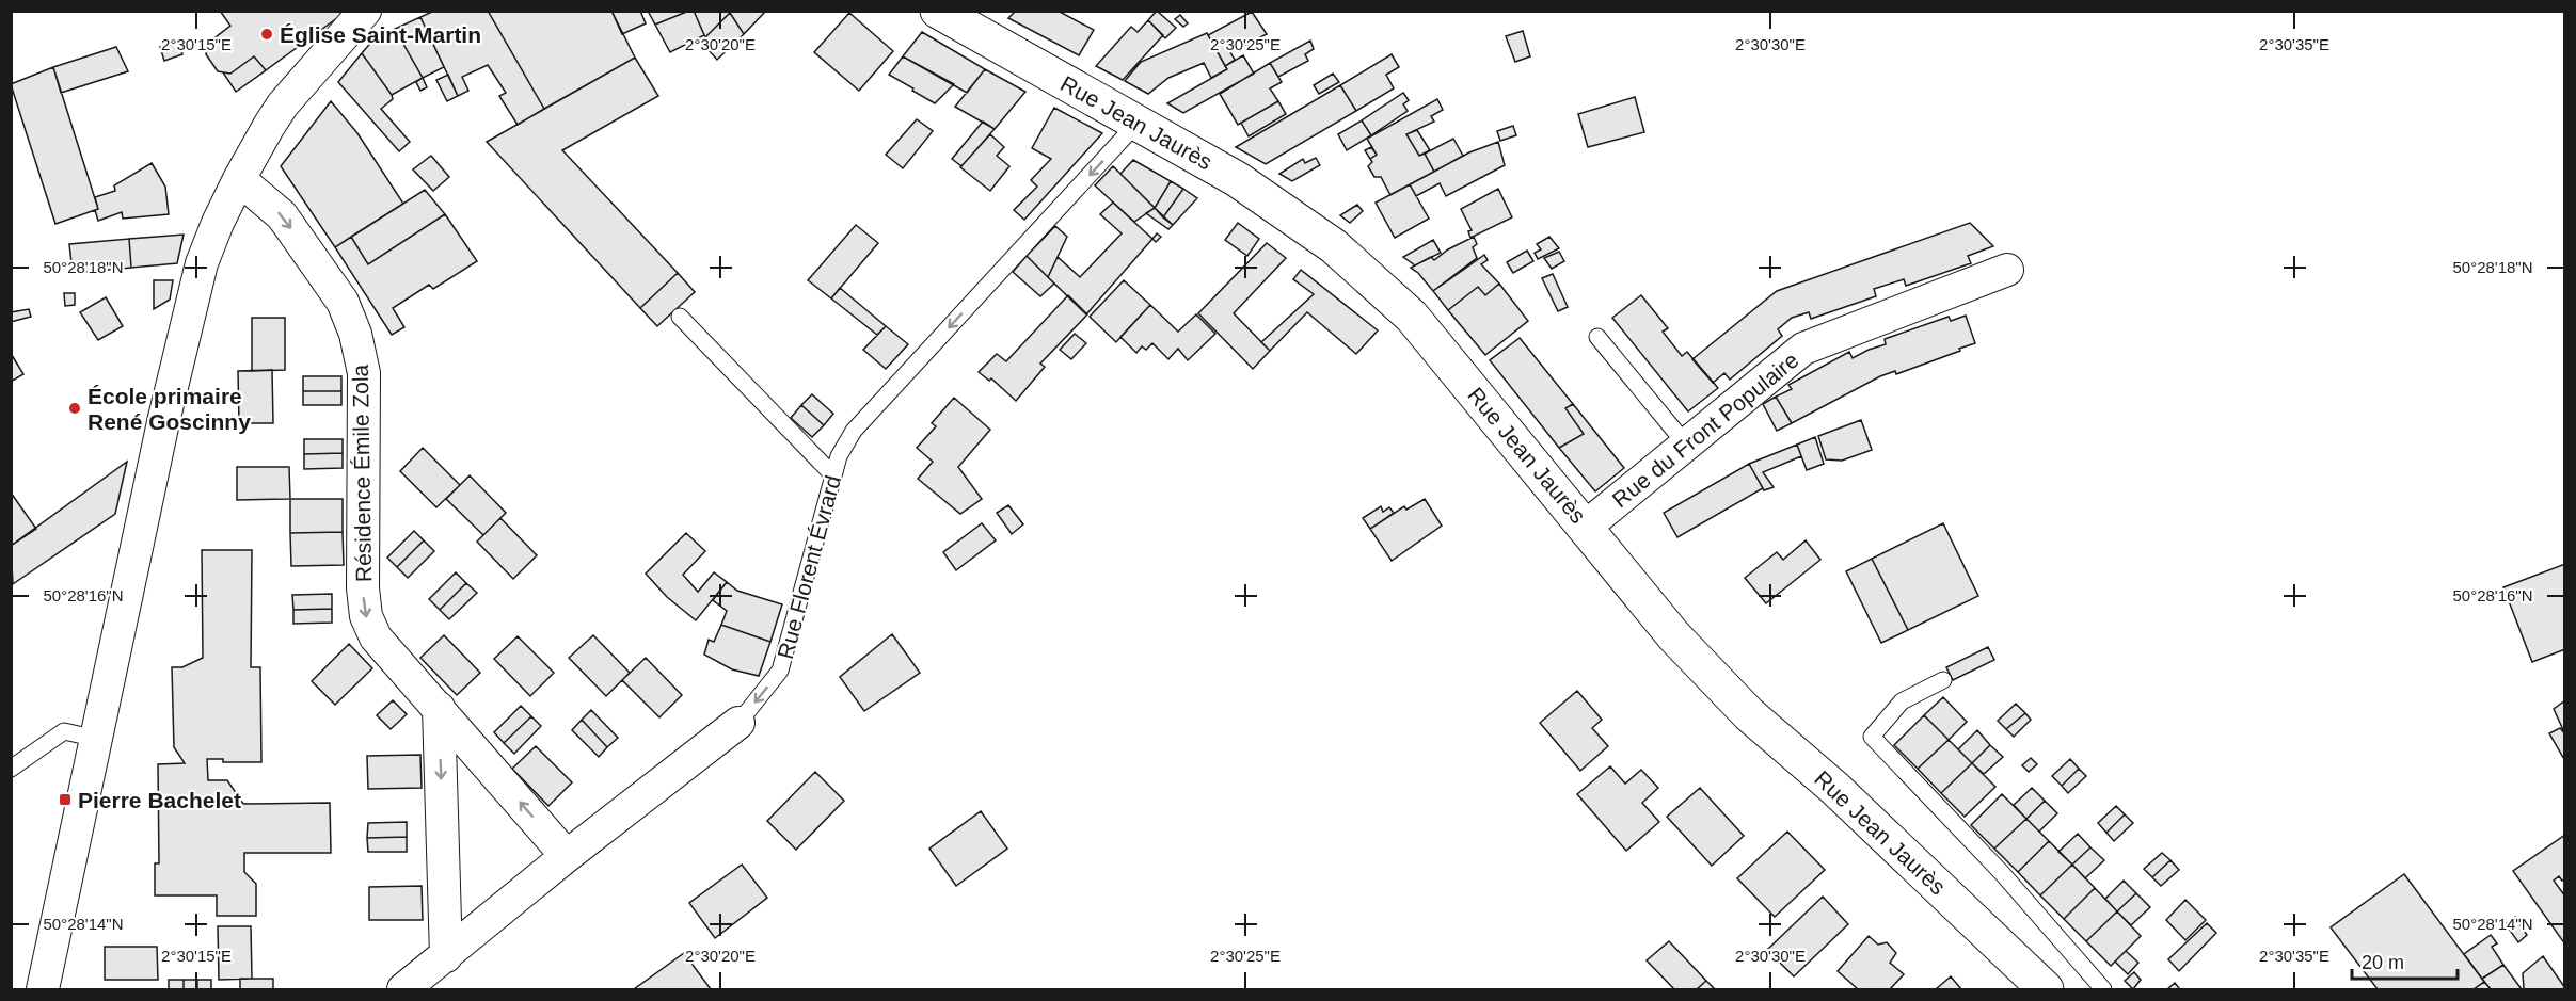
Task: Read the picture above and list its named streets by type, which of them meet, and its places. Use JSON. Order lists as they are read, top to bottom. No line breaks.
{"streets":{"main road":["Rue Jean Jaurès"],"street":["Rue du Front Populaire","Résidence Émile Zola","Rue Florent Évrard"]},"crossings":[["Rue Jean Jaurès","Rue du Front Populaire"],["Rue Jean Jaurès","Rue Florent Évrard"],["Résidence Émile Zola","Rue Florent Évrard"]],"one_way":["Rue Florent Évrard"],"places":{"other":["Église Saint-Martin","École primaire René Goscinny"],"transit":["Pierre Bachelet"]},"scale_bar":"20 m","coordinates":["2°30'15\"E","2°30'20\"E","2°30'25\"E","2°30'30\"E","2°30'35\"E","50°28'18\"N","50°28'16\"N","50°28'14\"N"]}
